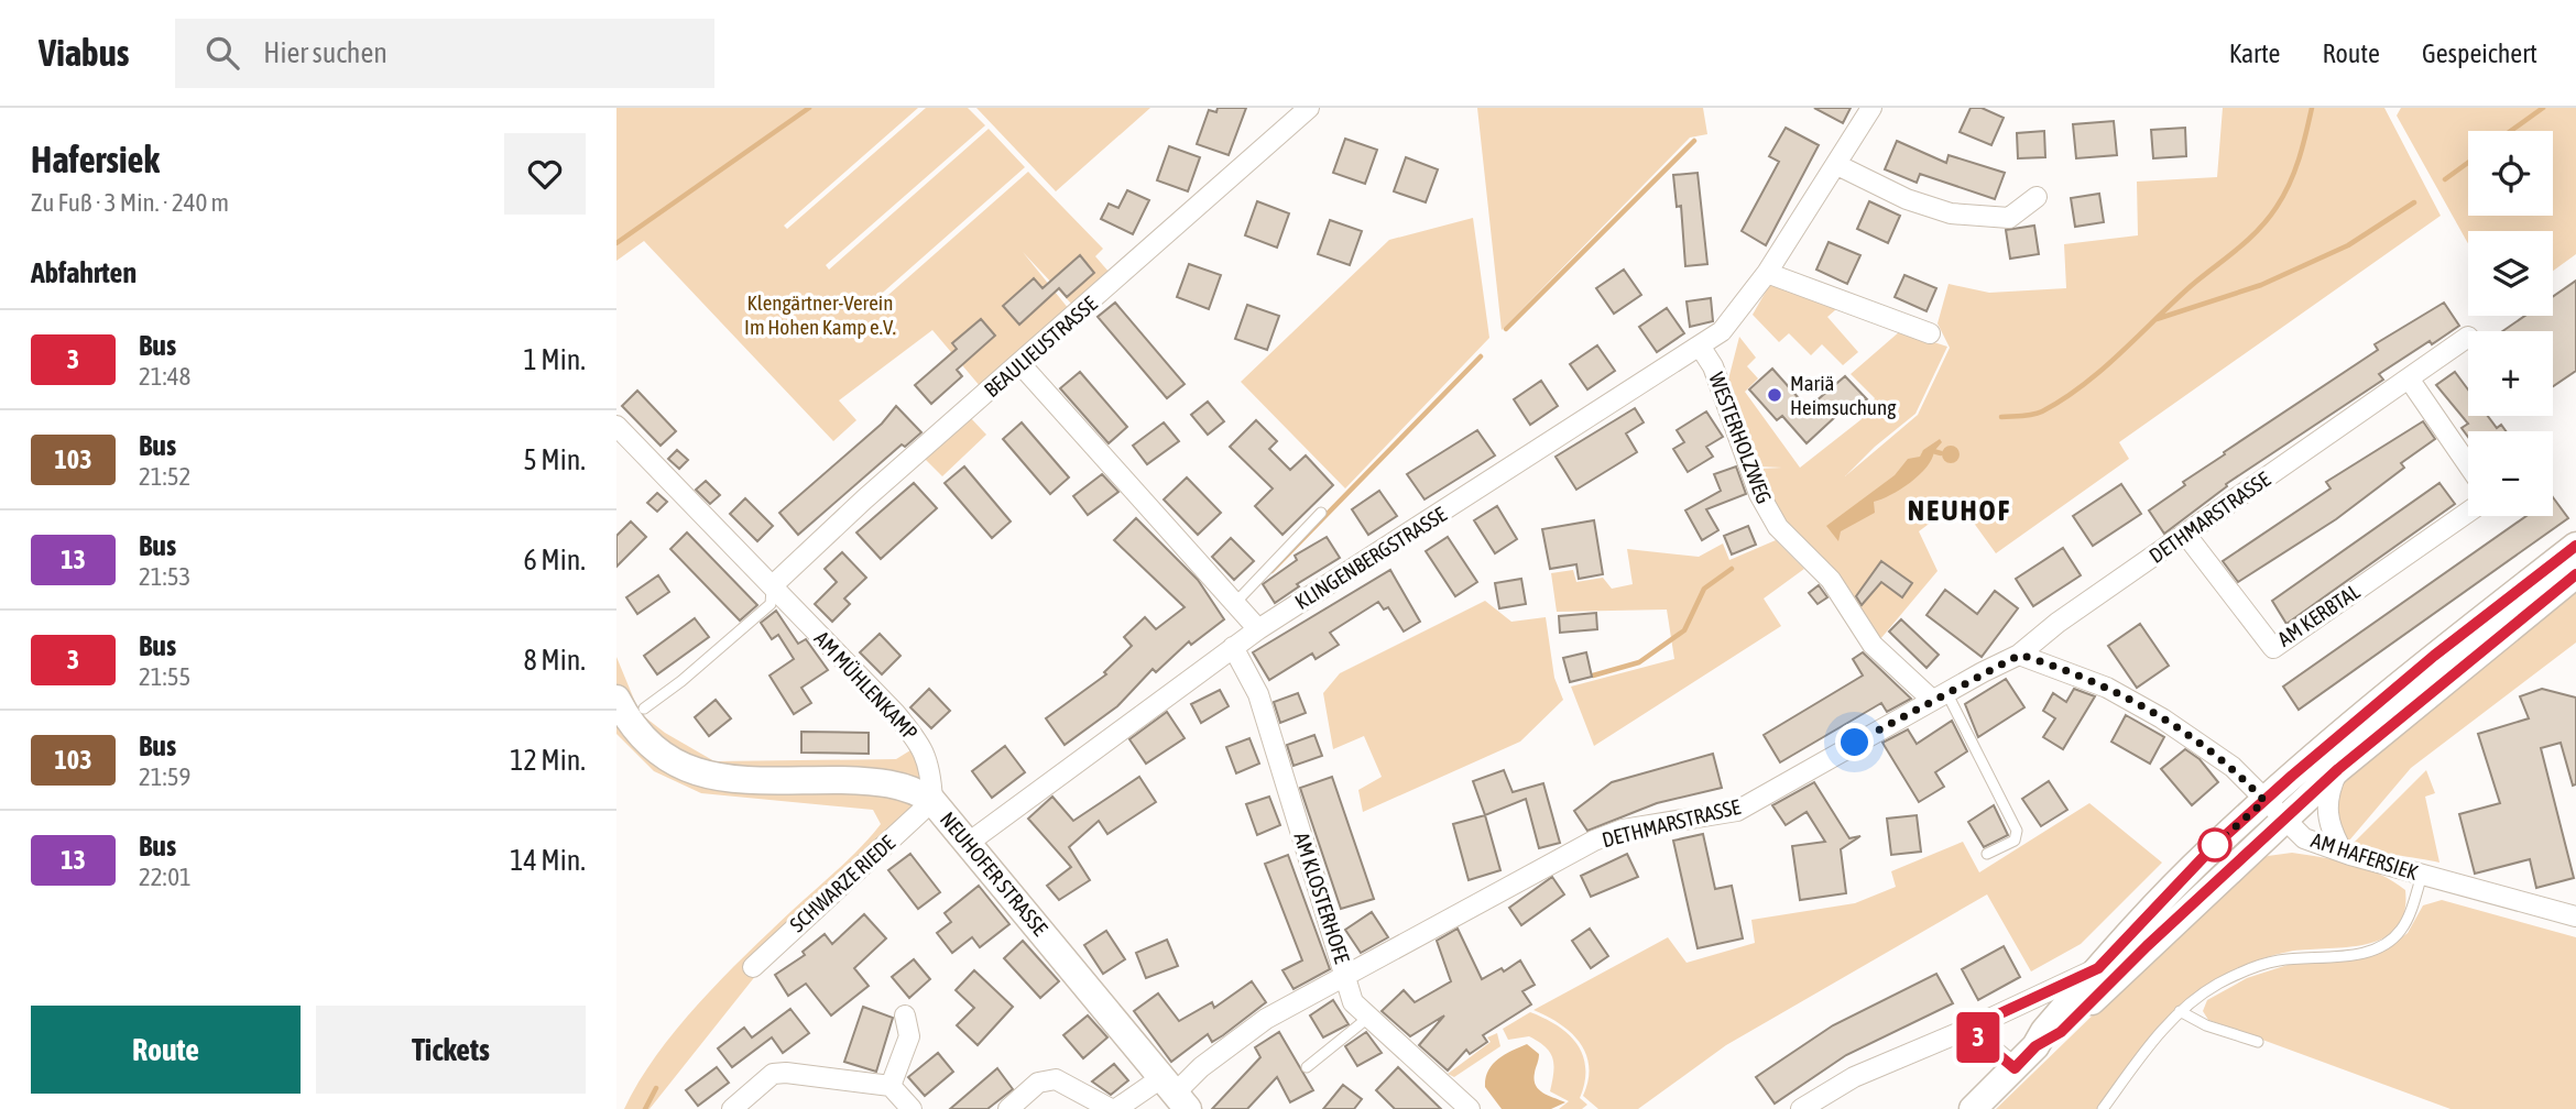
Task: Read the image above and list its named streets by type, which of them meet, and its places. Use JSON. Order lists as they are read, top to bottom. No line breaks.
{"streets":{"main road":["NEUHOFER STRASSE"],"street":["BEAULIEUSTRASSE","WESTERHOLZWEG","DETHMARSTRASSE","KLINGENBERGSTRASSE","AM KERBTAL","AM MÜHLENKAMP","AM HAFERSIEK","SCHWARZE RIEDE","AM KLOSTERHOFE"]},"crossings":[["BEAULIEUSTRASSE","AM MÜHLENKAMP"],["WESTERHOLZWEG","DETHMARSTRASSE"],["WESTERHOLZWEG","KLINGENBERGSTRASSE"],["DETHMARSTRASSE","AM KERBTAL"],["DETHMARSTRASSE","AM HAFERSIEK"],["DETHMARSTRASSE","NEUHOFER STRASSE"],["DETHMARSTRASSE","AM KLOSTERHOFE"],["KLINGENBERGSTRASSE","NEUHOFER STRASSE"],["KLINGENBERGSTRASSE","AM KLOSTERHOFE"],["AM MÜHLENKAMP","NEUHOFER STRASSE"],["AM MÜHLENKAMP","SCHWARZE RIEDE"],["NEUHOFER STRASSE","SCHWARZE RIEDE"]],"districts":["NEUHOF"],"parks":["Klengärtner-Verein Im Hohen Kamp e.V."],"places":["Mariä Heimsuchung"],"lines":["bus line 3"],"page":{"header":"Viabus","search":"Hier suchen","nav":["Karte","Route","Gespeichert"],"heading":[["Hafersiek","Zu Fuß · 3 Min. · 240 m"],"Abfahrten"],"on_map":"3","map_buttons":["+","−"],"list":[{"mark":"3","name":"Bus","note":"21:48","value":"1 Min."},{"mark":"103","name":"Bus","note":"21:52","value":"5 Min."},{"mark":"13","name":"Bus","note":"21:53","value":"6 Min."},{"mark":"3","name":"Bus","note":"21:55","value":"8 Min."},{"mark":"103","name":"Bus","note":"21:59","value":"12 Min."},{"mark":"13","name":"Bus","note":"22:01","value":"14 Min."}],"buttons":["Route","Tickets"]}}
